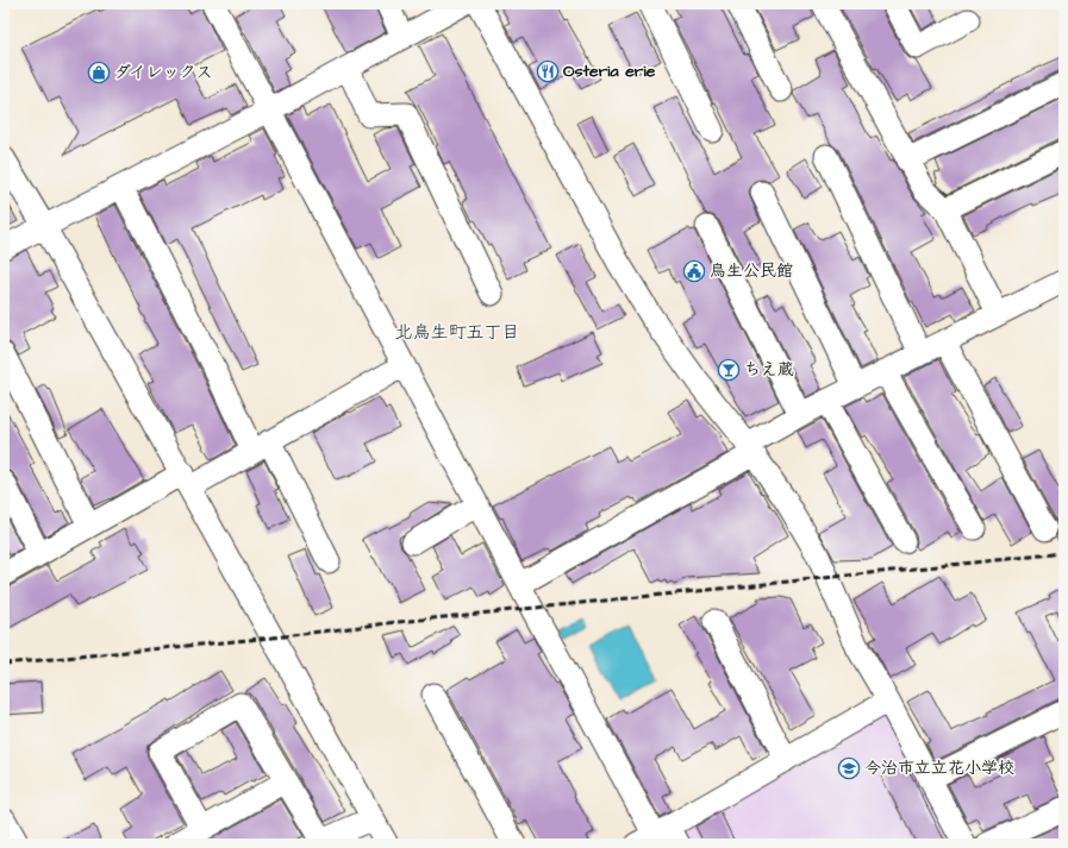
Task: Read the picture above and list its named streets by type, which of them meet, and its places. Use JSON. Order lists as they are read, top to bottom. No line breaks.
{"districts":["北鳥生町五丁目"],"places":{"restaurant":["Osteria erie"],"shop":["ダイレックス"],"public building":["鳥生公民館"],"bar":["ちえ蔵"],"school or university":["今治市立立花小学校"]}}
